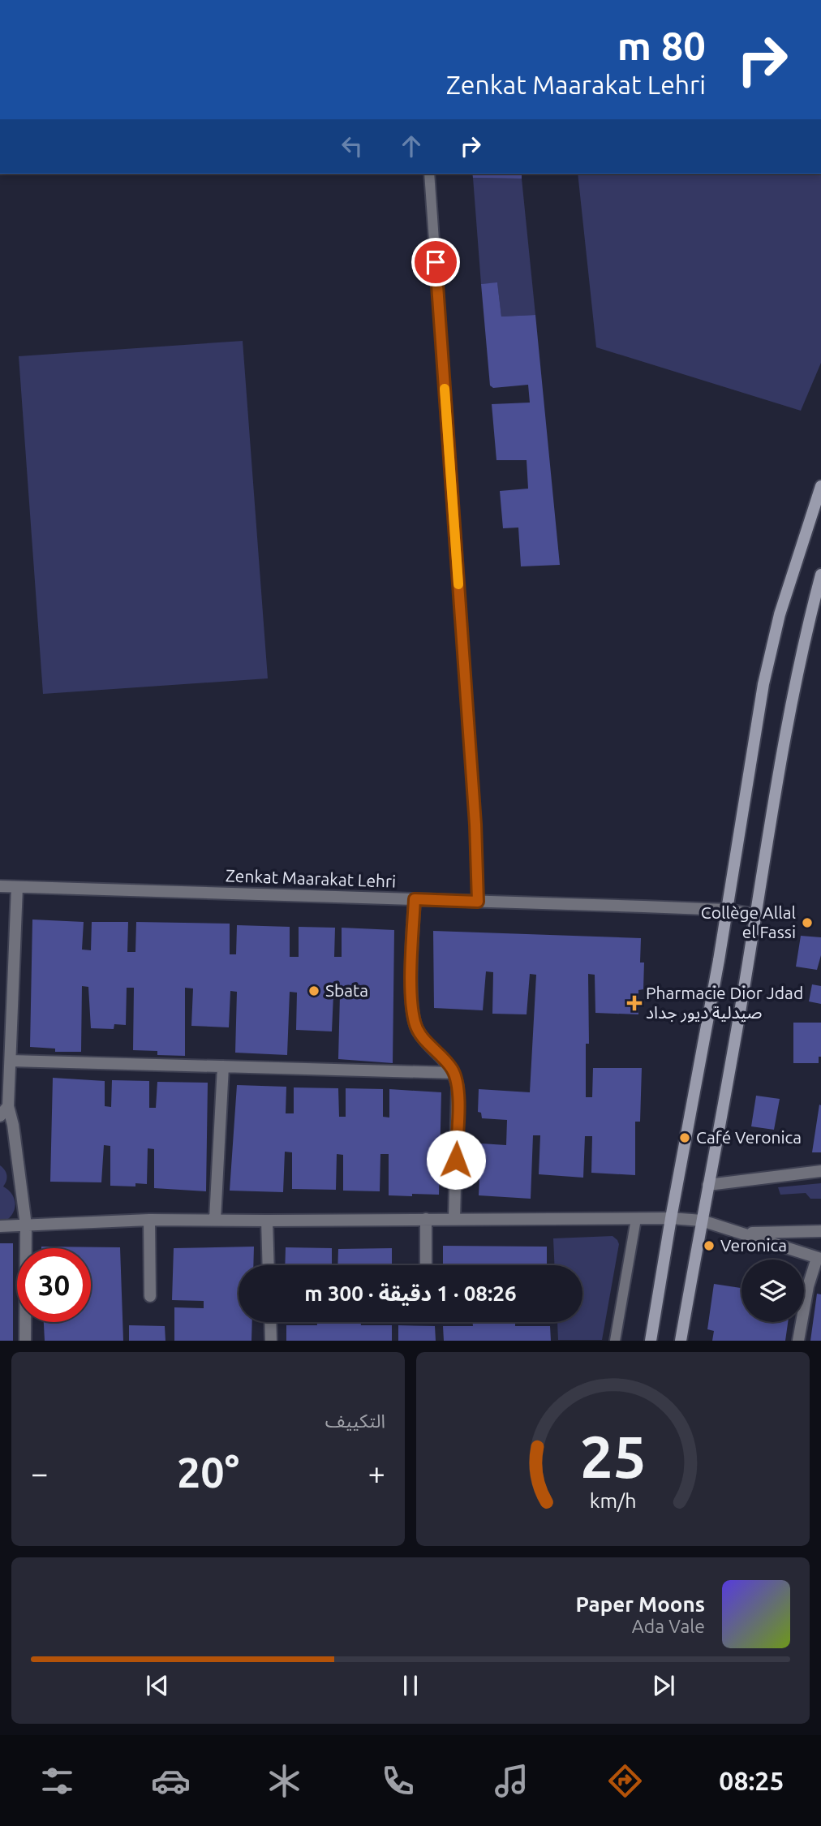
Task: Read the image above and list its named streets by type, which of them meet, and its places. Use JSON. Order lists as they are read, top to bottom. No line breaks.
{"streets":{"street":["Zenkat Maarakat Lehri"]},"places":{"other":["Collège Allal el Fassi","Sbata","Café Veronica","Veronica"],"health":["Pharmacie Dior Jdad صيدلية ديور جداد"]},"page":{"turn":["80 m","Zenkat Maarakat Lehri"],"limit":"30","trip":"08:26 · 1 دقيقة · 300 m","tile":"التكييف","heat":["−","20°","+"],"song":["Paper Moons","Ada Vale"],"tabs":"08:25","gauge":["25","km/h"]}}
